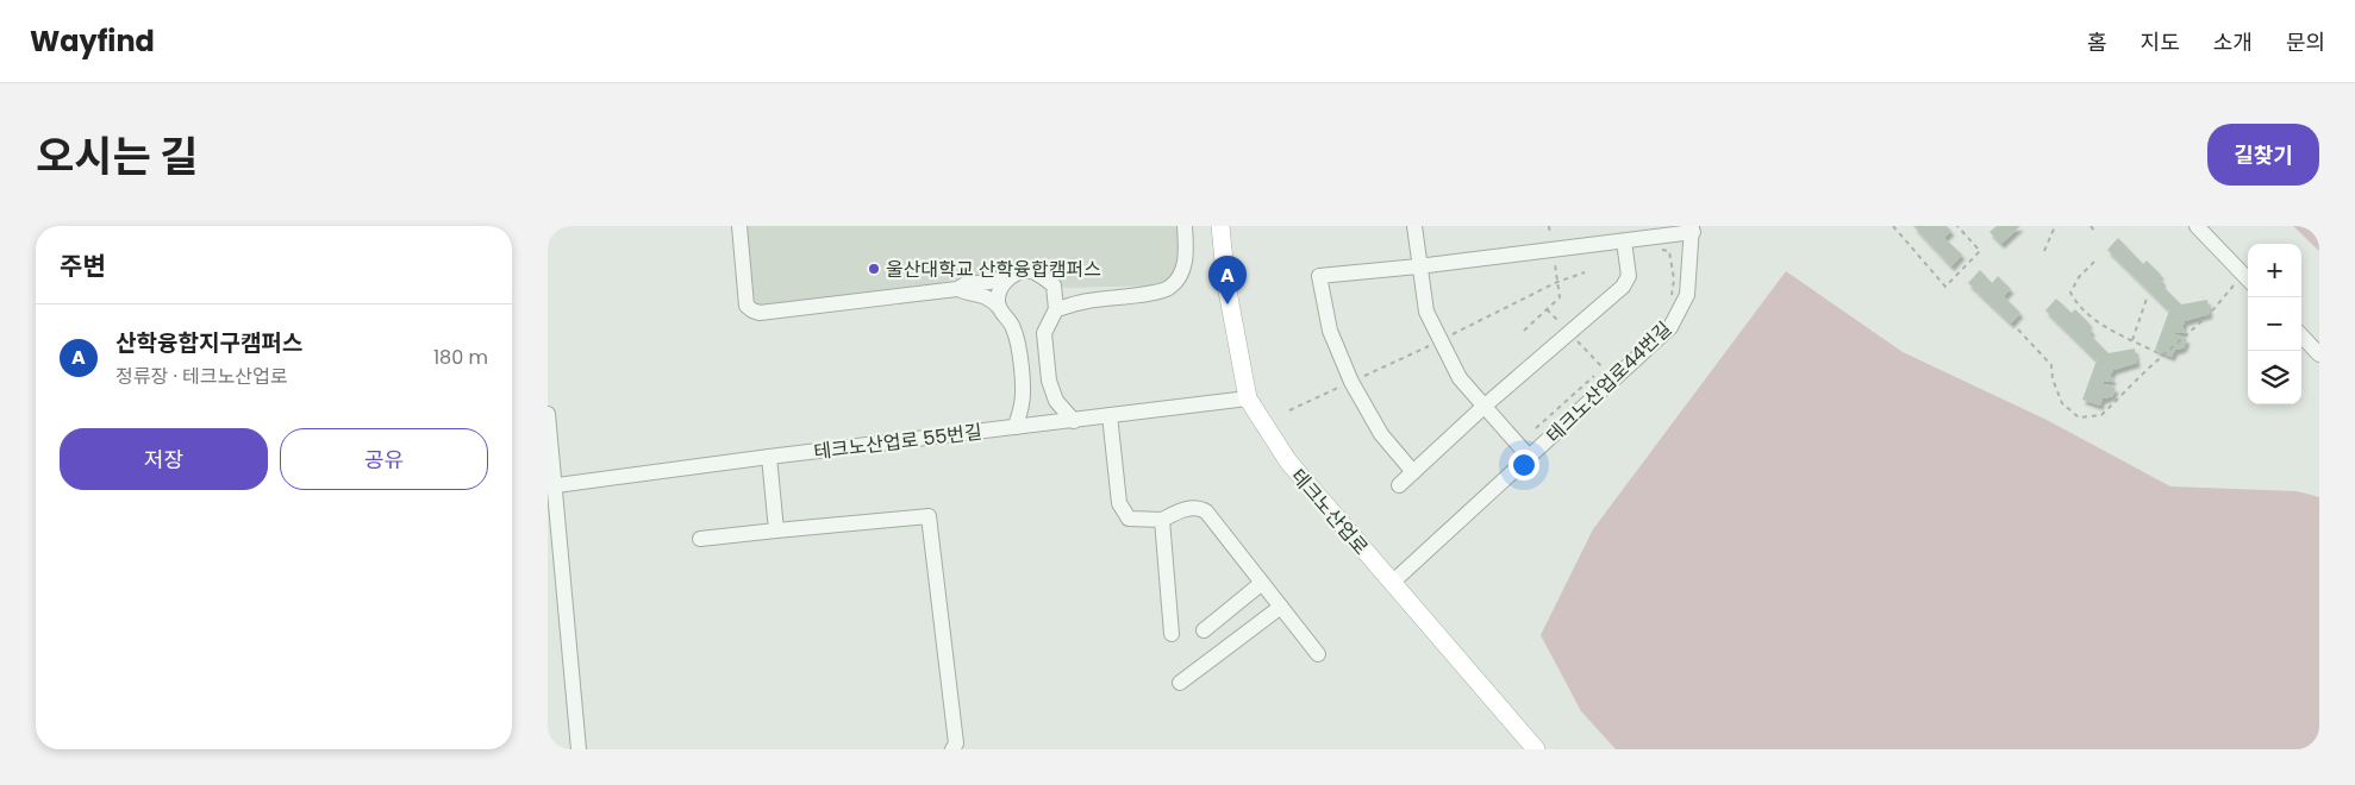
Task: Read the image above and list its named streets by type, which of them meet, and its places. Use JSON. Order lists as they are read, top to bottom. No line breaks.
{"streets":{"main road":["테크노산업로"],"street":["테크노산업로44번길","테크노산업로 55번길"]},"crossings":[["테크노산업로44번길","테크노산업로"],["테크노산업로 55번길","테크노산업로"]],"places":["울산대학교 산학융합캠퍼스"],"page":{"header":"Wayfind","nav":["홈","지도","소개","문의"],"title":"오시는 길","buttons":["길찾기",["저장","공유"]],"heading":"주변","map_buttons":["+","−"],"pins":"A","list":[{"mark":"A","name":"산학융합지구캠퍼스","note":"정류장 · 테크노산업로","value":"180 m"}]}}
